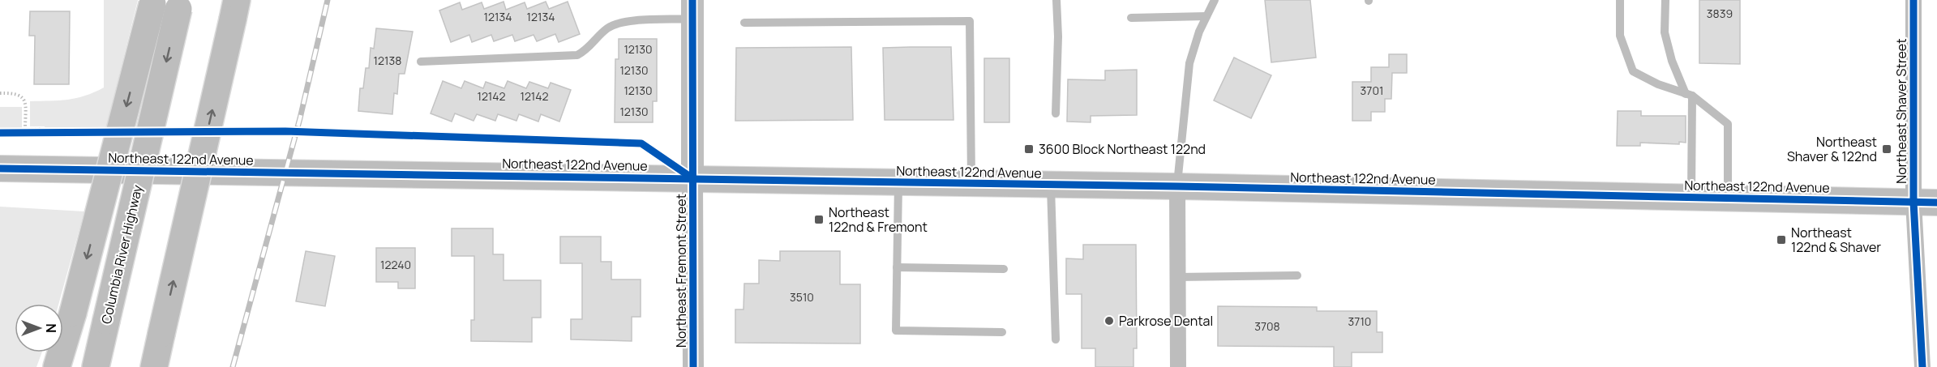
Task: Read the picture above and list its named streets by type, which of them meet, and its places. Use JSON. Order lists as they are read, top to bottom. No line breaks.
{"streets":{"highway":["Columbia River Highway"],"main road":["Northeast 122nd Avenue","Northeast Fremont Street"],"street":["Northeast Shaver Street"]},"crossings":[["Northeast Shaver Street","Northeast 122nd Avenue"],["Northeast 122nd Avenue","Northeast Fremont Street"]],"places":{"transit":["3600 Block Northeast 122nd","Northeast Shaver & 122nd","Northeast 122nd & Fremont","Northeast 122nd & Shaver"],"other":["Parkrose Dental"]},"house_numbers":["3839","12134","12134","12130","12138","12130","12130","3701","12142","12142","12130","12240","3510","3710","3708"],"north":"right"}
